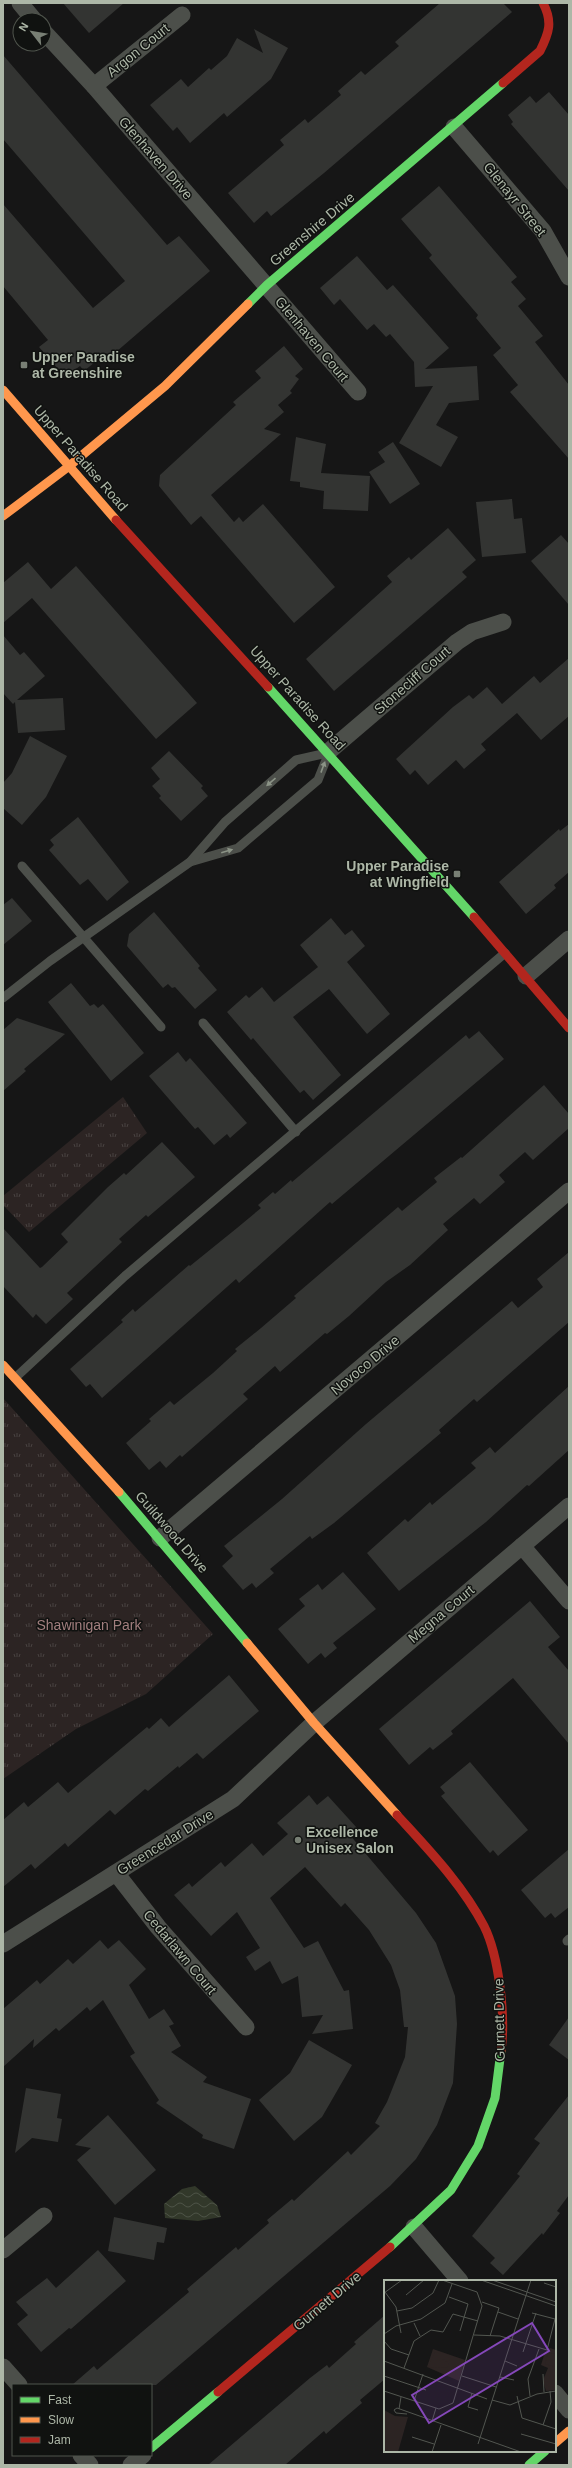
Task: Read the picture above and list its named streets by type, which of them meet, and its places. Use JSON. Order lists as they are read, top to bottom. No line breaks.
{"streets":{"street":["Argon Court","Glenhaven Drive","Glenayr Street","Greenshire Drive","Glenhaven Court","Upper Paradise Road","Stonecliff Court","Novoco Drive","Guildwood Drive","Megna Court","Greencedar Drive","Cedarlawn Court","Gurnett Drive"]},"crossings":[["Argon Court","Glenhaven Drive"],["Glenhaven Drive","Greenshire Drive"],["Glenhaven Drive","Glenhaven Court"],["Glenayr Street","Greenshire Drive"],["Greenshire Drive","Glenhaven Court"],["Greenshire Drive","Upper Paradise Road"],["Upper Paradise Road","Stonecliff Court"],["Novoco Drive","Guildwood Drive"],["Guildwood Drive","Megna Court"],["Guildwood Drive","Greencedar Drive"],["Guildwood Drive","Gurnett Drive"],["Megna Court","Greencedar Drive"],["Megna Court","Gurnett Drive"],["Greencedar Drive","Cedarlawn Court"],["Greencedar Drive","Gurnett Drive"]],"parks":["Shawinigan Park"],"places":{"transit":["Upper Paradise at Greenshire","Upper Paradise at Wingfield"],"other":["Excellence Unisex Salon"]},"legend":["Fast","Slow","Jam"],"north":"top left"}
